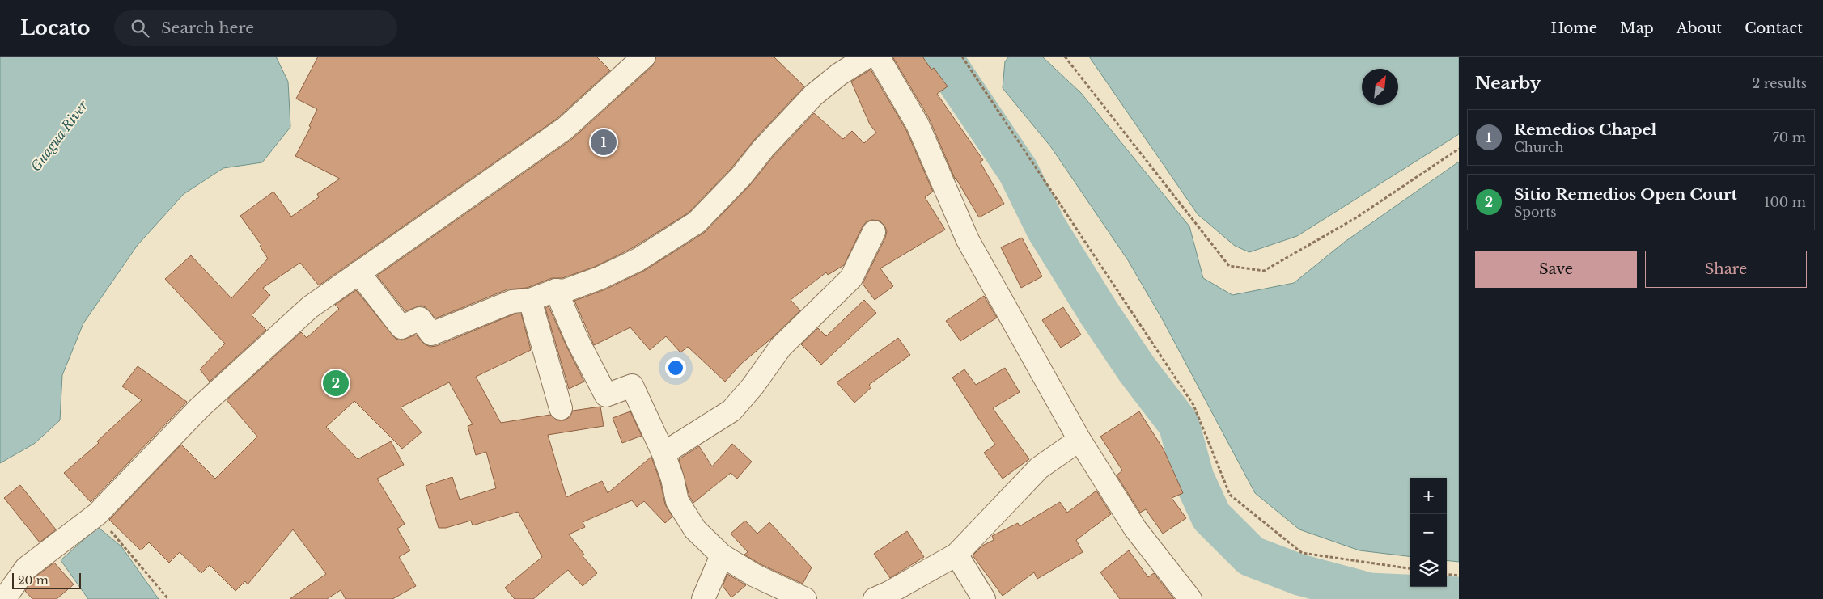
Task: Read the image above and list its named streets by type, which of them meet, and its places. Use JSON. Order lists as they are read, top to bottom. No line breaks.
{"water":["Guagua River"],"scale_bar":"20 m","north":"top right","page":{"header":"Locato","search":"Search here","nav":["Home","Map","About","Contact"],"heading":["Nearby","2 results"],"list":[{"mark":"1","name":"Remedios Chapel","note":"Church","value":"70 m"},{"mark":"2","name":"Sitio Remedios Open Court","note":"Sports","value":"100 m"}],"pins":["1","2"],"buttons":["Save","Share"],"map_buttons":["+","−"],"scale":"20 m"}}
